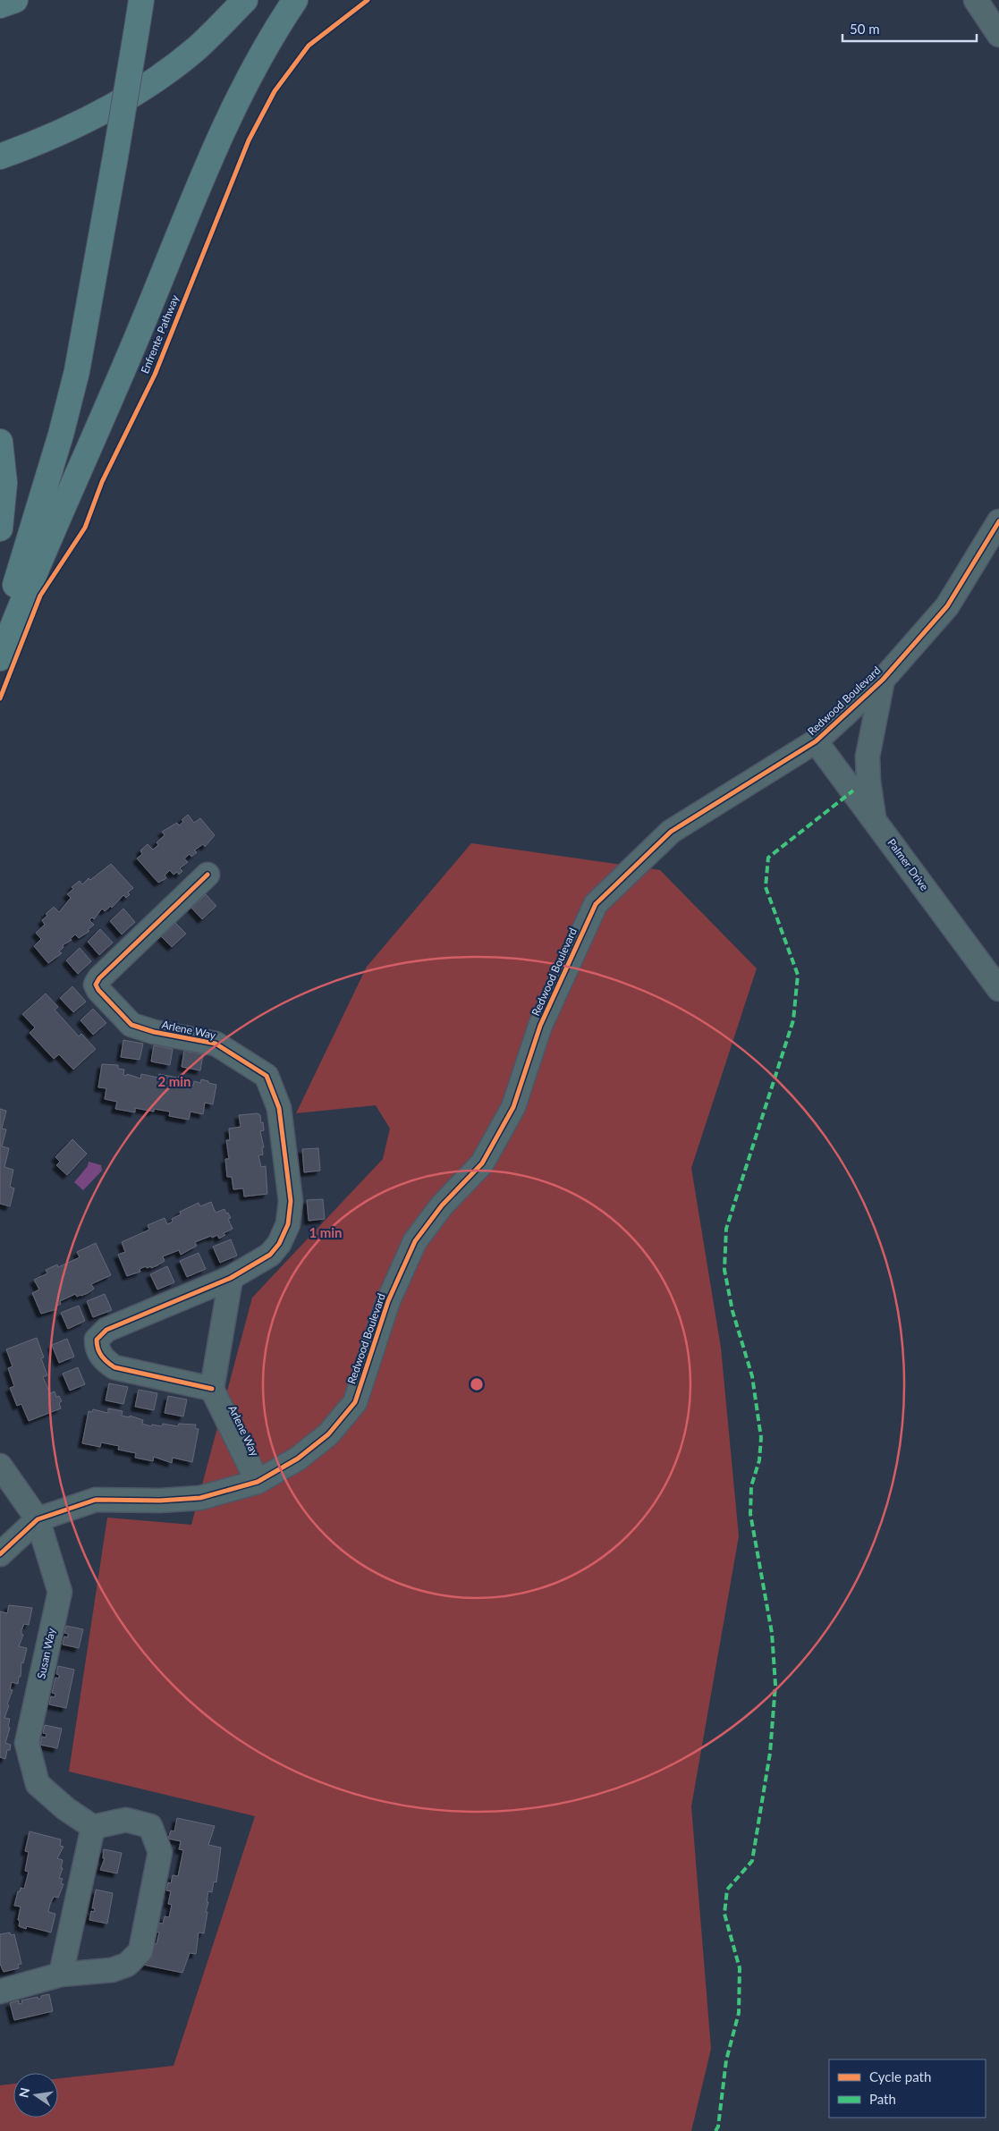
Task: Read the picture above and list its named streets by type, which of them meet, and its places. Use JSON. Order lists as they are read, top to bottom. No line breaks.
{"streets":{"street":["Redwood Boulevard","Palmer Drive","Arlene Way","Susan Way"],"cycle path":["Enfrente Pathway"]},"crossings":[["Redwood Boulevard","Palmer Drive"],["Redwood Boulevard","Arlene Way"],["Redwood Boulevard","Susan Way"]],"legend":["Cycle path","Path"],"scale_bar":"50 m","north":"left","rings":["2 min","1 min"]}
